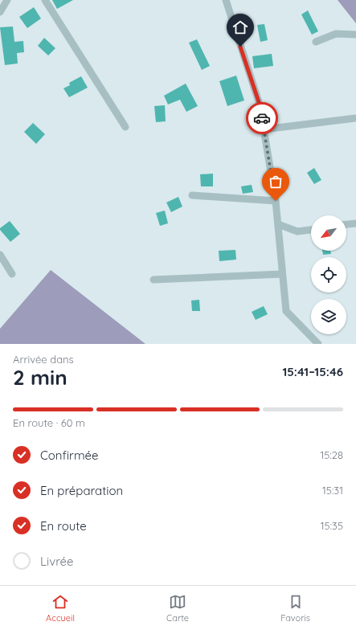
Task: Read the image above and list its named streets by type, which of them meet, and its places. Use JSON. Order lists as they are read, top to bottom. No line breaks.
{"north":"bottom left","page":{"heading":["2 min","Arrivée dans","15:41–15:46"],"bar":"En route · 60 m","list":[["Confirmée","15:28"],["En préparation","15:31"],["En route","15:35"],"Livrée"],"tabs":["Accueil","Carte","Favoris"]}}
